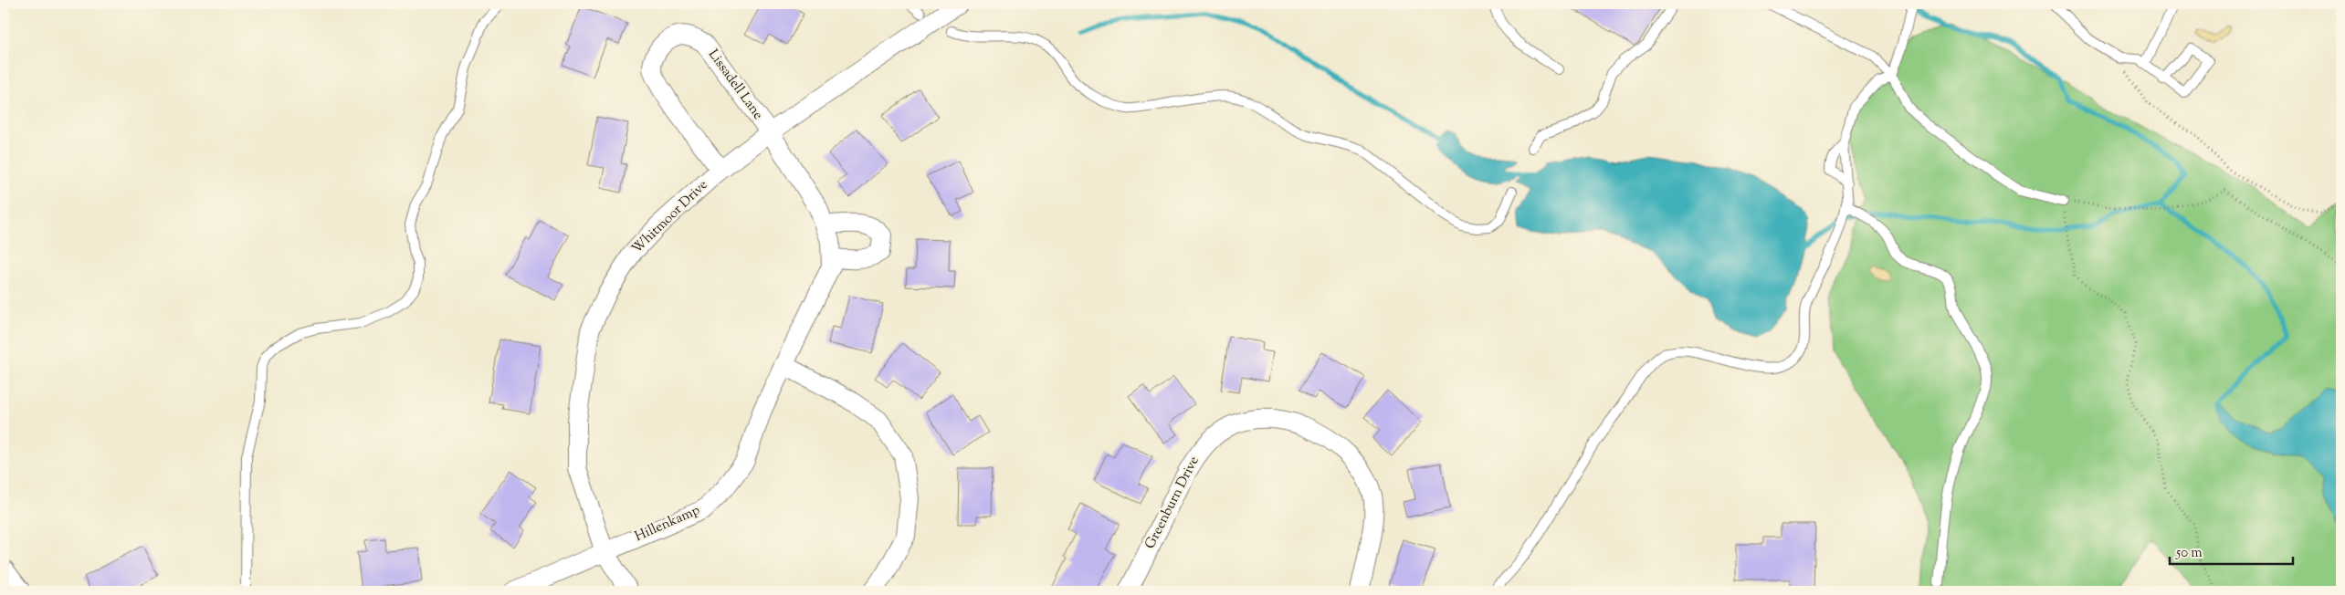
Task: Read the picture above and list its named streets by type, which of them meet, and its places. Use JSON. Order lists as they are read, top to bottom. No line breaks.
{"streets":{"street":["Lissadell Lane","Whitmoor Drive","Greenburn Drive","Hillenkamp"]},"crossings":[["Lissadell Lane","Whitmoor Drive"],["Lissadell Lane","Hillenkamp"],["Whitmoor Drive","Hillenkamp"]],"scale_bar":"50 m"}
